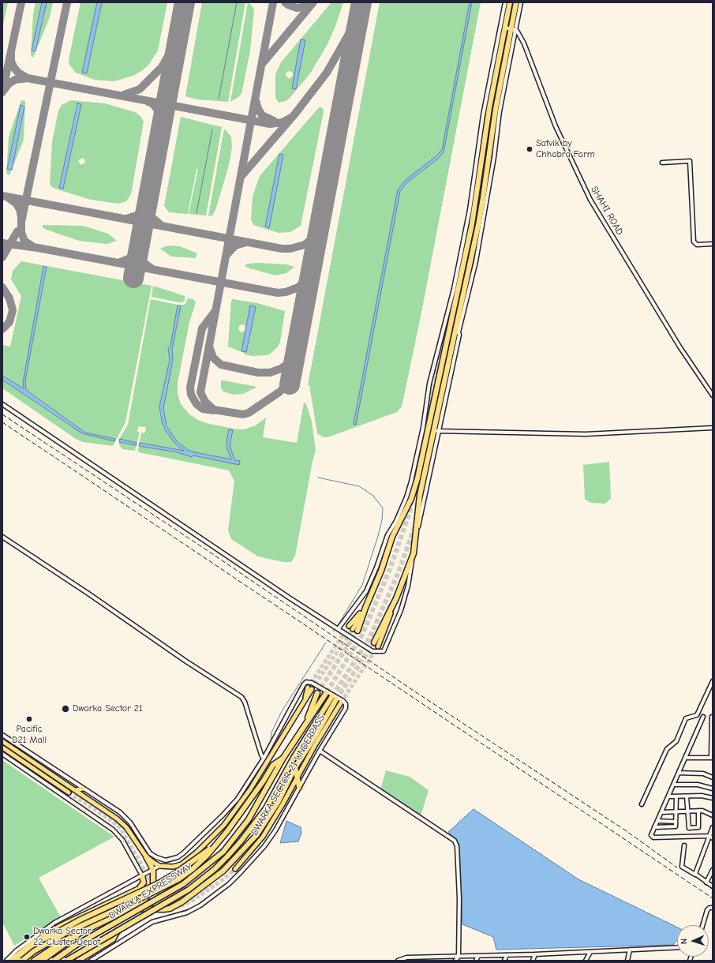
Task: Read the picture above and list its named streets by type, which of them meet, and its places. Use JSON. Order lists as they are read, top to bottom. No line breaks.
{"streets":{"highway":["DWARKA EXPRESSWAY"],"main road":["DWARKA SECTOR 21 UNDERPASS"],"street":["SHAHI ROAD"]},"places":["Satvik by Chhabra Farm","Dwarka Sector 21","Pacific D21 Mall","Dwarka Sector 22 Cluster Depot"],"north":"left"}
